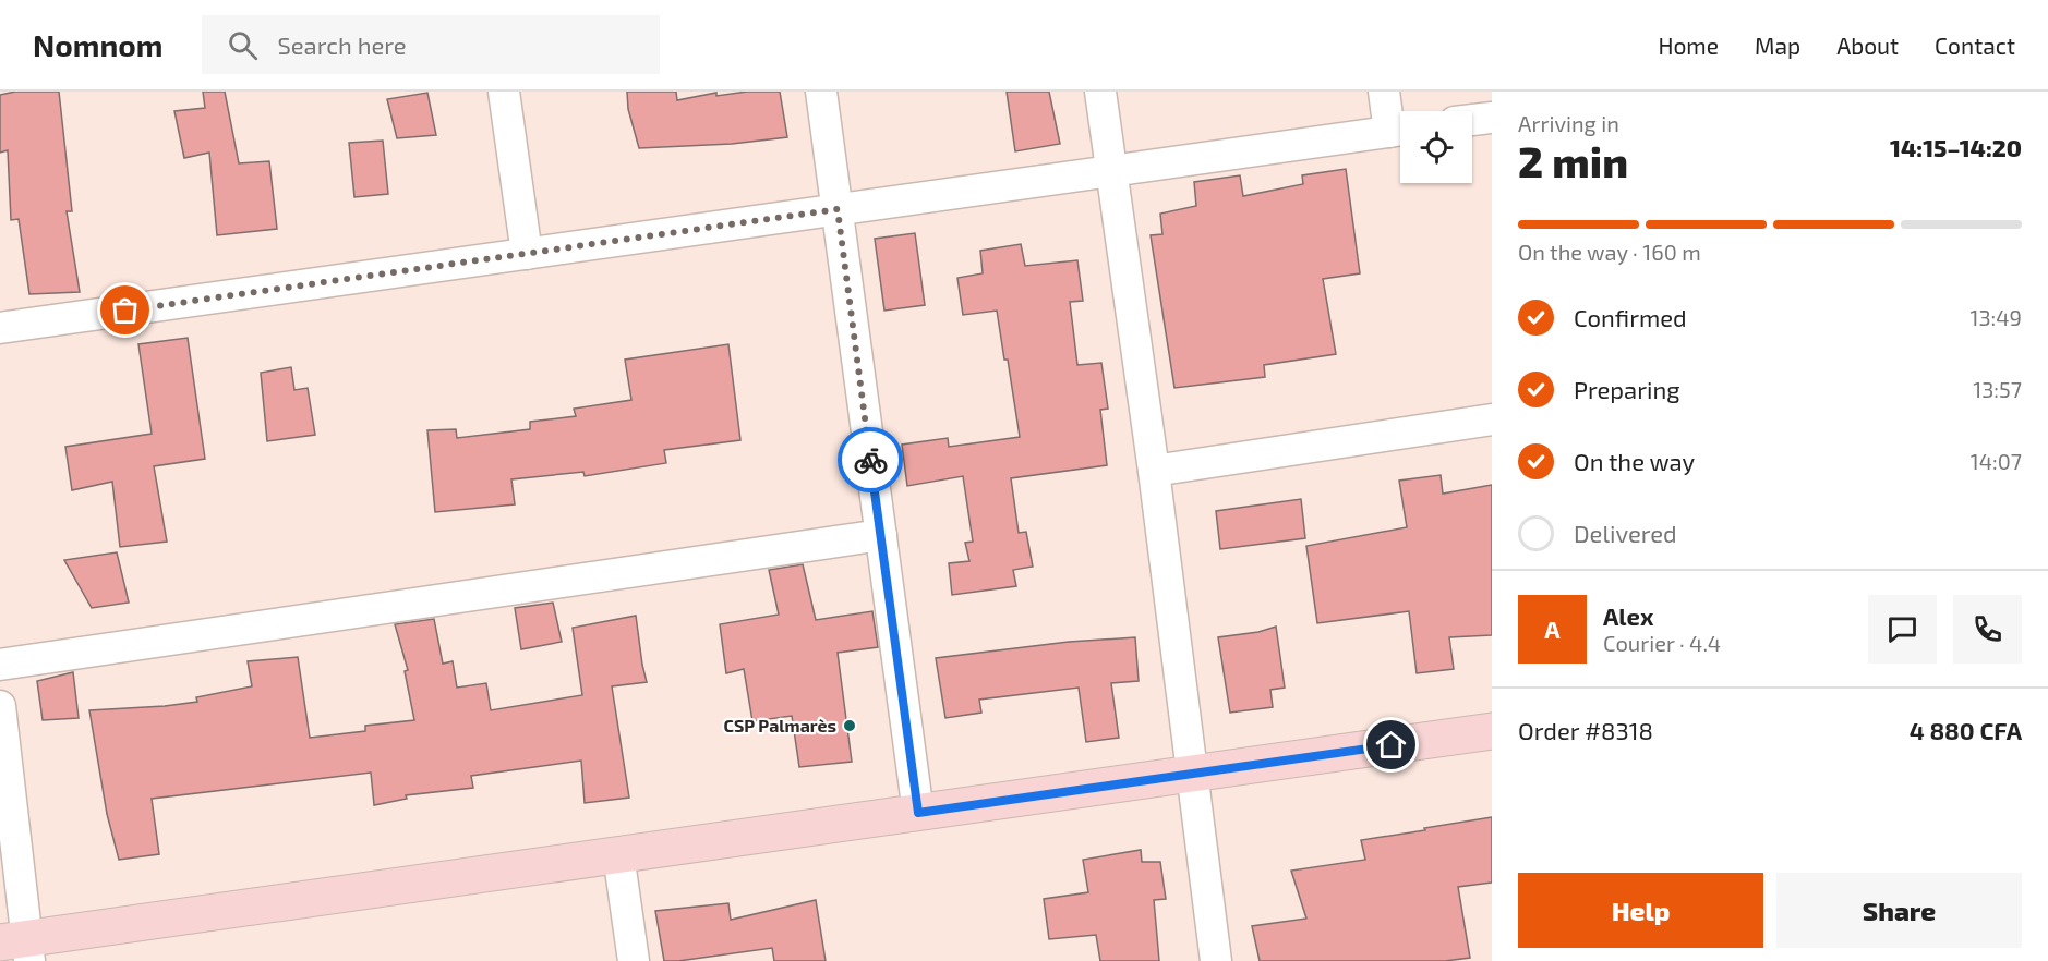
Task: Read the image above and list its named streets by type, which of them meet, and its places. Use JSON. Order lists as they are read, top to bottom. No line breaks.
{"places":["CSP Palmarès"],"page":{"header":"Nomnom","search":"Search here","nav":["Home","Map","About","Contact"],"heading":["2 min","Arriving in","14:15–14:20"],"panel":["Alex","Courier · 4.4","Order #8318","4 880 CFA"],"bar":"On the way · 160 m","list":[["Confirmed","13:49"],["Preparing","13:57"],["On the way","14:07"],"Delivered"],"round":"A","buttons":["Help","Share"]}}
